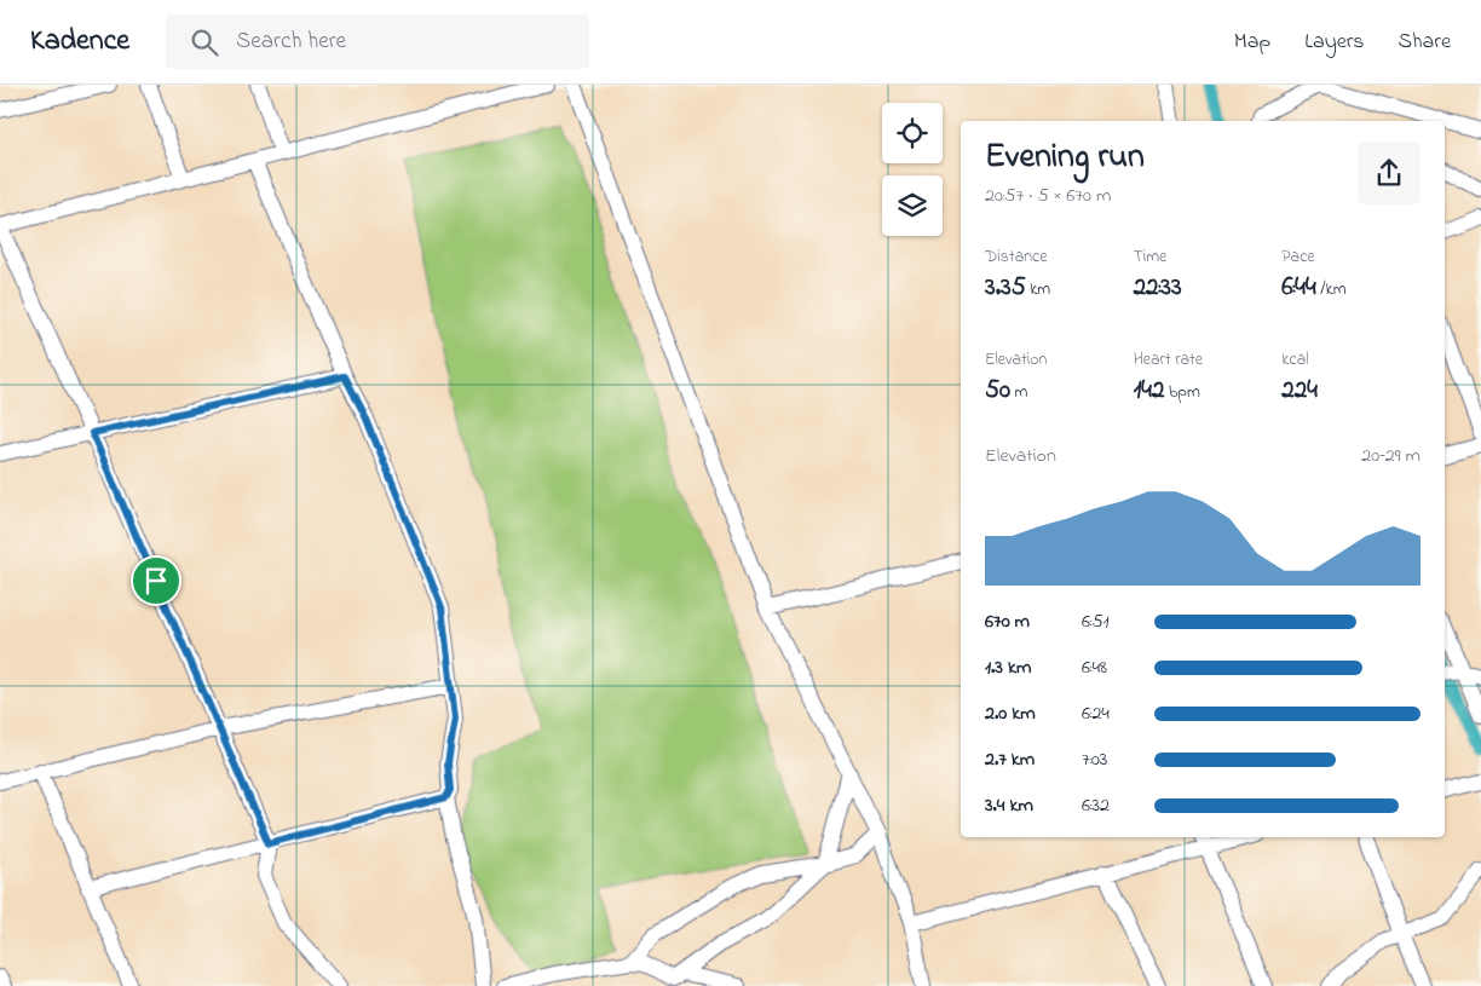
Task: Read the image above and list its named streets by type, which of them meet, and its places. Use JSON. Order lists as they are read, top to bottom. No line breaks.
{"page":{"header":"Kadence","search":"Search here","nav":["Map","Layers","Share"],"heading":["Evening run","20:57 · 5 × 670 m"],"stats":[["Distance","3.35 km"],["Time","22:33"],["Pace","6:44 /km"],["Elevation","50 m"],["Heart rate","142 bpm"],["kcal","224"]],"chart":["Elevation","20–29 m"],"list":[{"name":"670 m","note":"6:51"},{"name":"1.3 km","note":"6:48"},{"name":"2.0 km","note":"6:24"},{"name":"2.7 km","note":"7:03"},{"name":"3.4 km","note":"6:32"}]}}
